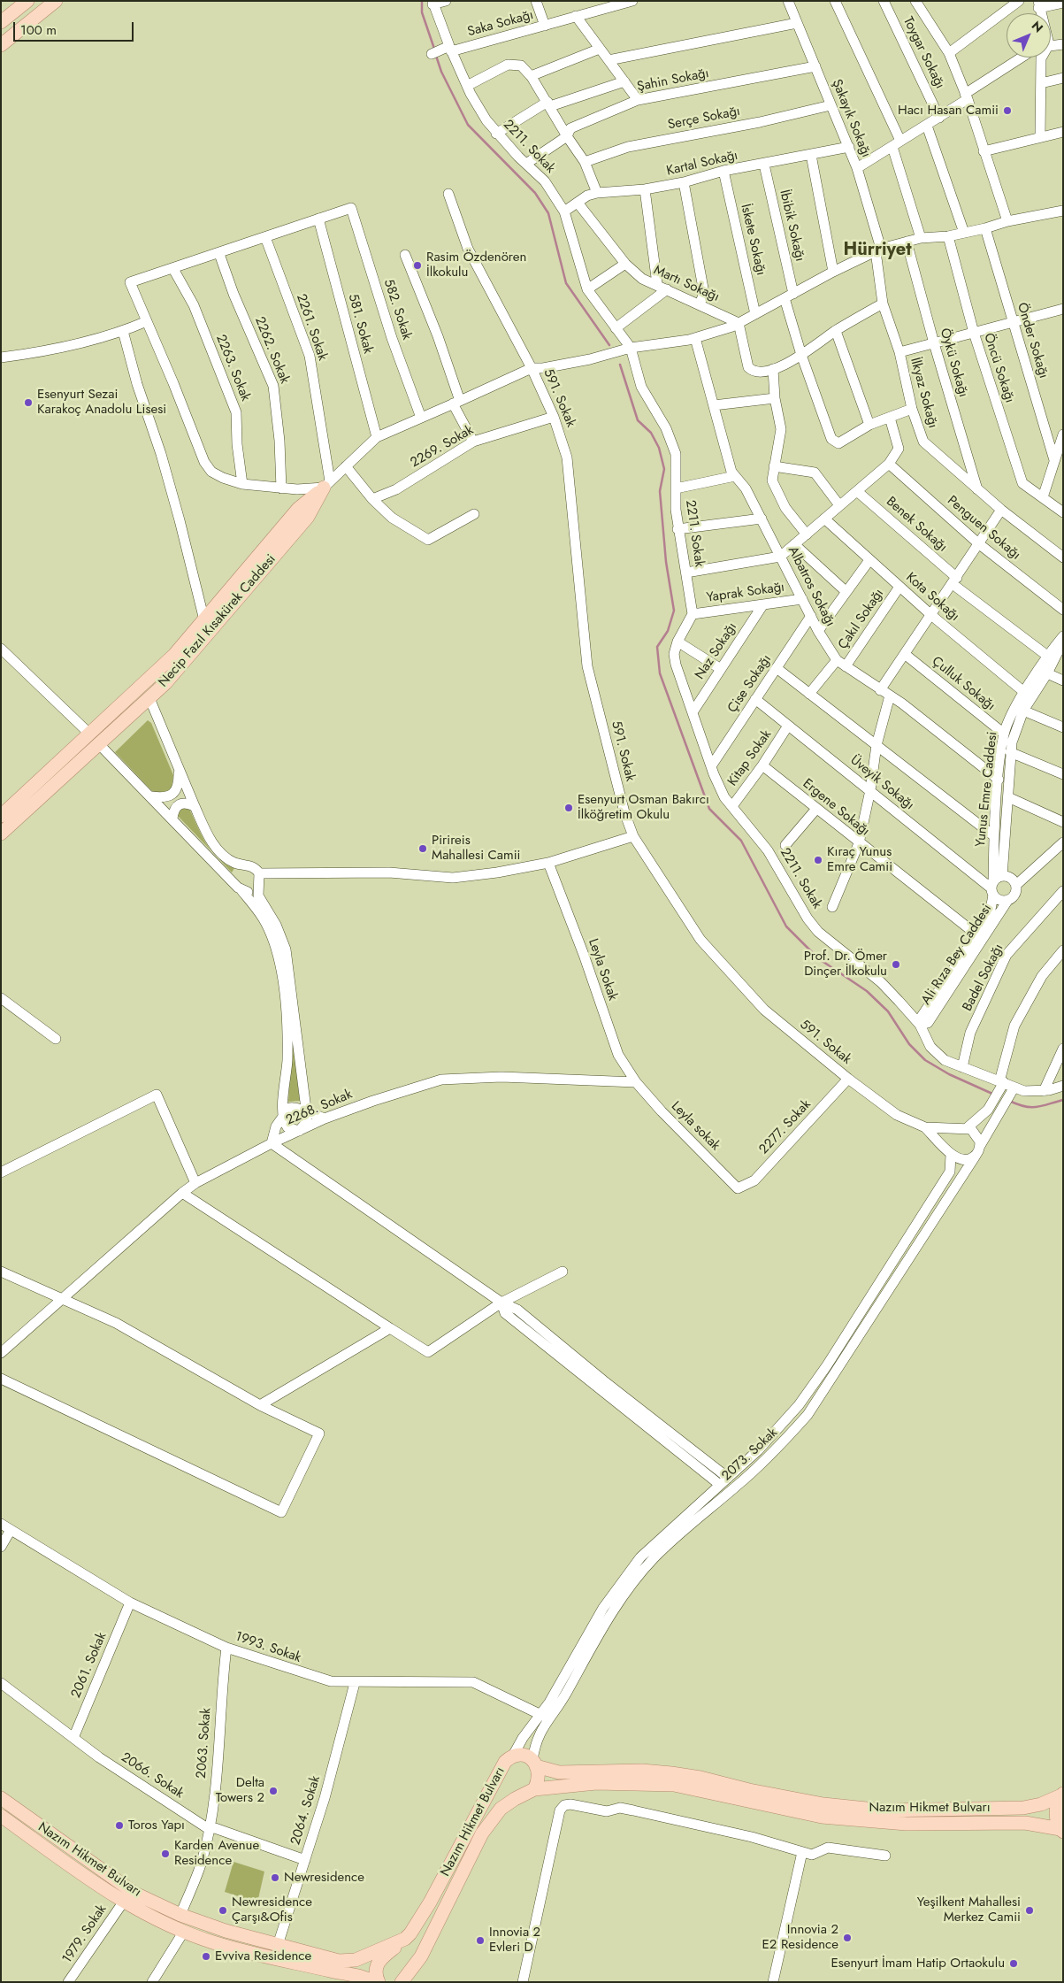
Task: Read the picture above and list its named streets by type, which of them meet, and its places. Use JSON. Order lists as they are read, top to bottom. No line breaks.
{"streets":{"main road":["Necip Fazıl Kısakürek Caddesi","Nazım Hikmet Bulvarı"],"street":["Saka Sokağı","Toygar Sokağı","Şahin Sokağı","Serçe Sokağı","Şakayık Sokağı","2211. Sokak","Kartal Sokağı","İbibik Sokağı","İskete Sokağı","Martı Sokağı","582. Sokak","581. Sokak","2261. Sokak","Önder Sokağı","2262. Sokak","Öykü Sokağı","2263. Sokak","Öncü Sokağı","İlkyaz Sokağı","591. Sokak","2269. Sokak","Benek Sokağı","Penguen Sokağı","Albatros Sokağı","Yaprak Sokağı","Kota Sokağı","Çakıl Sokağı","Naz Sokağı","Çise Sokağı","Çulluk Sokağı","Kitap Sokak","Üveyik Sokağı","Yunus Emre Caddesi","Ergene Sokağı","Ali Rıza Bey Caddesi","Leyla Sokak","Badel Sokağı","2268. Sokak","Leyla sokak","2277. Sokak","2073. Sokak","1993. Sokak","2061. Sokak","2063. Sokak","2066. Sokak","2064. Sokak","1979. Sokak"]},"crossings":[["Saka Sokağı","2211. Sokak"],["Şahin Sokağı","Şakayık Sokağı"],["Şahin Sokağı","2211. Sokak"],["Serçe Sokağı","Şakayık Sokağı"],["Şakayık Sokağı","Kartal Sokağı"],["Şakayık Sokağı","İlkyaz Sokağı"],["Şakayık Sokağı","Necip Fazıl Kısakürek Caddesi"],["2211. Sokak","Kartal Sokağı"],["2211. Sokak","Yaprak Sokağı"],["2211. Sokak","Necip Fazıl Kısakürek Caddesi"],["2211. Sokak","Naz Sokağı"],["2211. Sokak","Çise Sokağı"],["2211. Sokak","Kitap Sokak"],["2211. Sokak","Ali Rıza Bey Caddesi"],["2211. Sokak","Badel Sokağı"],["Kartal Sokağı","İbibik Sokağı"],["Kartal Sokağı","İskete Sokağı"],["Kartal Sokağı","Martı Sokağı"],["İbibik Sokağı","Necip Fazıl Kısakürek Caddesi"],["İskete Sokağı","Necip Fazıl Kısakürek Caddesi"],["Martı Sokağı","Necip Fazıl Kısakürek Caddesi"],["582. Sokak","581. Sokak"],["582. Sokak","Necip Fazıl Kısakürek Caddesi"],["581. Sokak","Necip Fazıl Kısakürek Caddesi"],["2261. Sokak","Necip Fazıl Kısakürek Caddesi"],["Önder Sokağı","Necip Fazıl Kısakürek Caddesi"],["Öykü Sokağı","İlkyaz Sokağı"],["Öykü Sokağı","Necip Fazıl Kısakürek Caddesi"],["Öncü Sokağı","Necip Fazıl Kısakürek Caddesi"],["İlkyaz Sokağı","Necip Fazıl Kısakürek Caddesi"],["591. Sokak","2269. Sokak"],["591. Sokak","Necip Fazıl Kısakürek Caddesi"],["591. Sokak","2277. Sokak"],["Benek Sokağı","Yunus Emre Caddesi"],["Albatros Sokağı","Yaprak Sokağı"],["Albatros Sokağı","Çakıl Sokağı"],["Albatros Sokağı","Necip Fazıl Kısakürek Caddesi"],["Albatros Sokağı","Çise Sokağı"],["Albatros Sokağı","Yunus Emre Caddesi"],["Yaprak Sokağı","Naz Sokağı"],["Kota Sokağı","Çakıl Sokağı"],["Kota Sokağı","Yunus Emre Caddesi"],["Çise Sokağı","Üveyik Sokağı"],["Çulluk Sokağı","Yunus Emre Caddesi"],["Kitap Sokak","Üveyik Sokağı"],["Kitap Sokak","Ergene Sokağı"],["Üveyik Sokağı","Yunus Emre Caddesi"],["Üveyik Sokağı","Ali Rıza Bey Caddesi"],["Yunus Emre Caddesi","Ali Rıza Bey Caddesi"],["Ergene Sokağı","Ali Rıza Bey Caddesi"],["Leyla Sokak","2268. Sokak"],["Leyla Sokak","Leyla sokak"],["2268. Sokak","Leyla sokak"],["Leyla sokak","2277. Sokak"],["2073. Sokak","1993. Sokak"],["2073. Sokak","Nazım Hikmet Bulvarı"],["1993. Sokak","2061. Sokak"],["1993. Sokak","2063. Sokak"],["1993. Sokak","2064. Sokak"],["2061. Sokak","2066. Sokak"],["2063. Sokak","2066. Sokak"],["2063. Sokak","Nazım Hikmet Bulvarı"],["2066. Sokak","2064. Sokak"],["Nazım Hikmet Bulvarı","2064. Sokak"],["Nazım Hikmet Bulvarı","1979. Sokak"]],"districts":["Hürriyet"],"places":["Hacı Hasan Camii","Rasim Özdenören İlkokulu","Esenyurt Sezai Karakoç Anadolu Lisesi","Esenyurt Osman Bakırcı İlköğretim Okulu","Pirireis Mahallesi Camii","Kıraç Yunus Emre Camii","Prof. Dr. Ömer Dinçer İlkokulu","Delta Towers 2","Toros Yapı","Karden Avenue Residence","Newresidence","Newresidence Çarşı&Ofis","Yeşilkent Mahallesi Merkez Camii","Innovia 2 E2 Residence","Innovia 2 Evleri D","Evviva Residence","Esenyurt İmam Hatip Ortaokulu"],"scale_bar":"100 m","north":"top right"}
